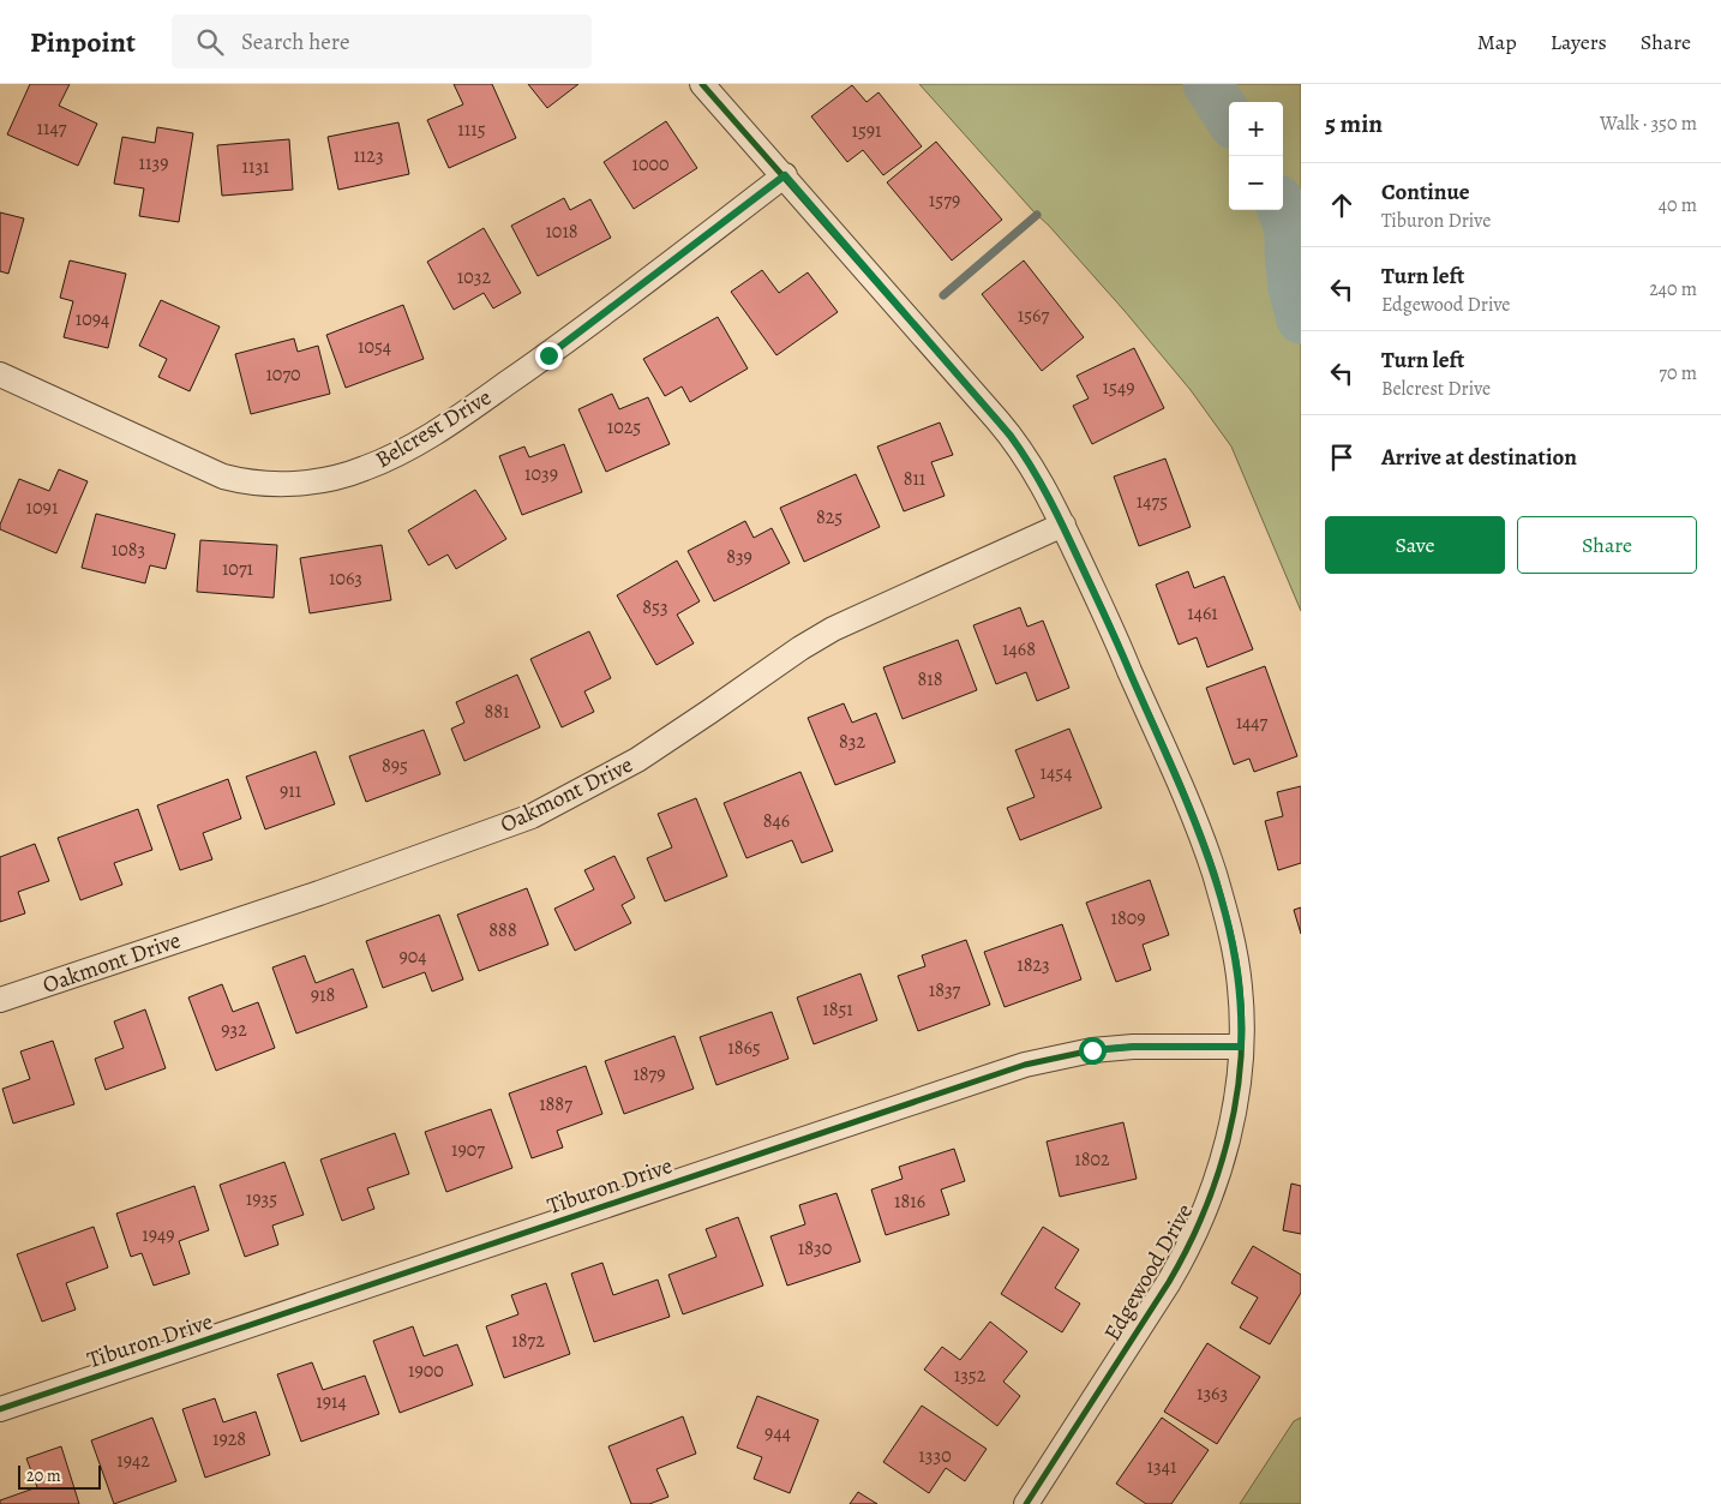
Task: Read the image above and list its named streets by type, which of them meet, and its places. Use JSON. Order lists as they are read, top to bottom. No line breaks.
{"streets":{"street":["Belcrest Drive","Oakmont Drive","Tiburon Drive","Edgewood Drive"]},"crossings":[["Belcrest Drive","Edgewood Drive"],["Oakmont Drive","Edgewood Drive"],["Tiburon Drive","Edgewood Drive"]],"house_numbers":["1147","1115","1591","1123","1139","1000","1131","1579","1018","1032","1567","1094","1054","1070","1549","1025","1039","811","1475","1091","825","1083","839","1071","1063","853","1461","1468","818","881","1447","832","895","1454","911","846","1809","888","904","1823","1837","918","1851","932","1865","1879","1887","1907","1802","1935","1816","1949","1830","1872","1900","1352","1363","1914","944","1928","1330","1942","1341"],"scale_bar":"20 m","page":{"header":"Pinpoint","search":"Search here","nav":["Map","Layers","Share"],"heading":["5 min","Walk · 350 m"],"map_buttons":["+","−"],"list":[["Continue","Tiburon Drive","40 m"],["Turn left","Edgewood Drive","240 m"],["Turn left","Belcrest Drive","70 m"],"Arrive at destination"],"buttons":["Save","Share"],"scale":"20 m"}}
